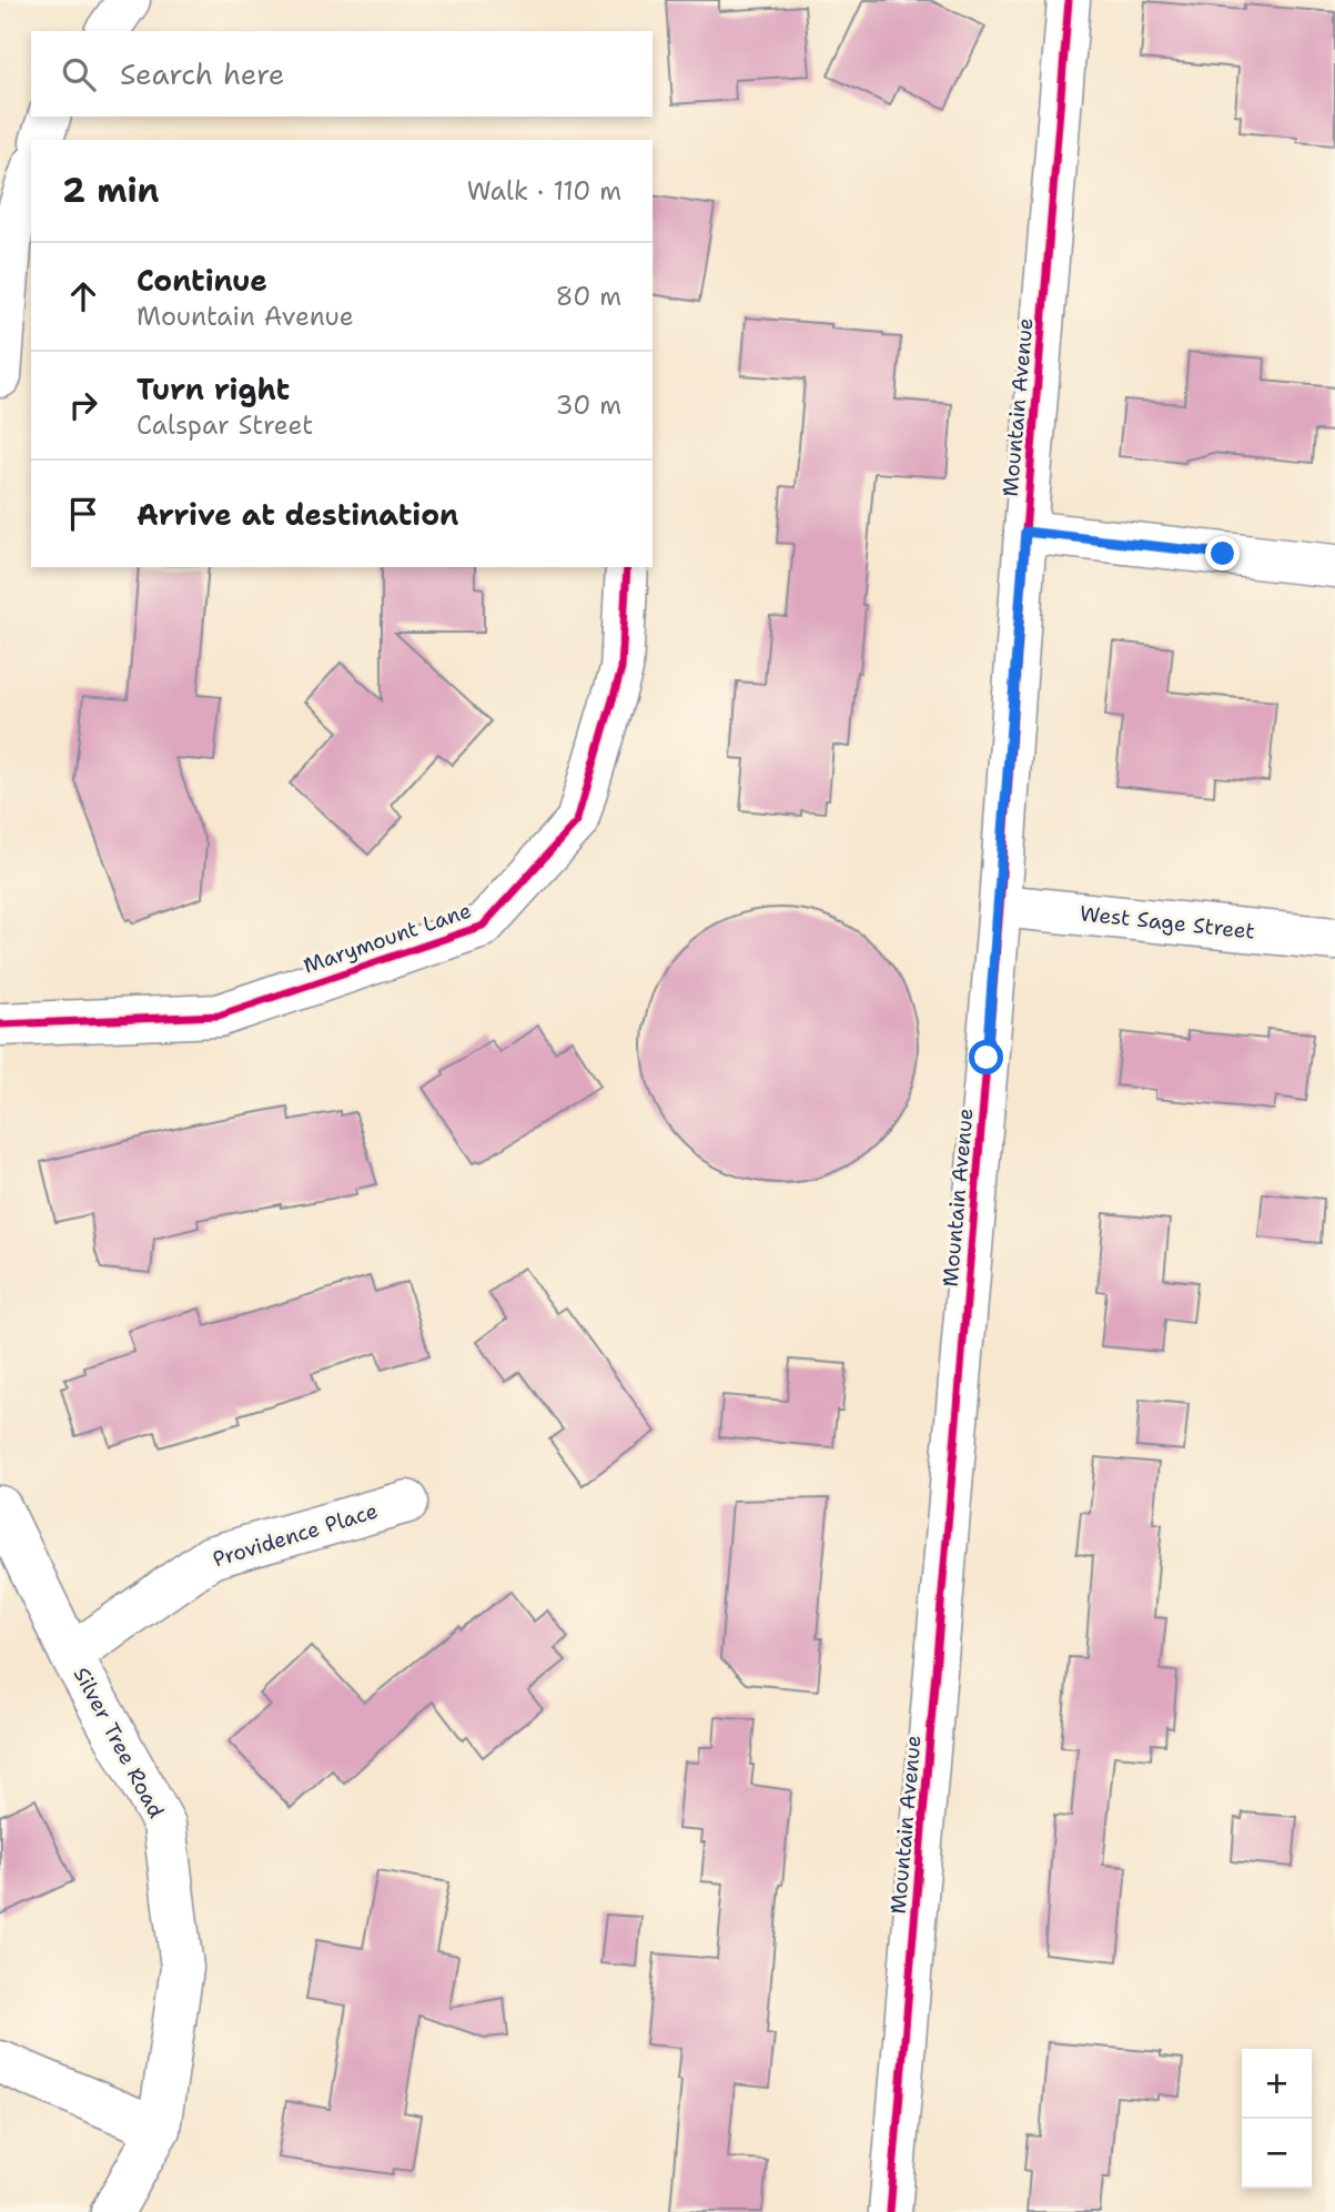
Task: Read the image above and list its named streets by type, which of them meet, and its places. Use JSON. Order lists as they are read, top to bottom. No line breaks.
{"streets":{"street":["Mountain Avenue","West Sage Street","Marymount Lane","Providence Place","Silver Tree Road"]},"crossings":[["Mountain Avenue","West Sage Street"],["Providence Place","Silver Tree Road"]],"page":{"search":"Search here","heading":["2 min","Walk · 110 m"],"list":[["Continue","Mountain Avenue","80 m"],["Turn right","Calspar Street","30 m"],"Arrive at destination"],"map_buttons":["+","−"]}}
